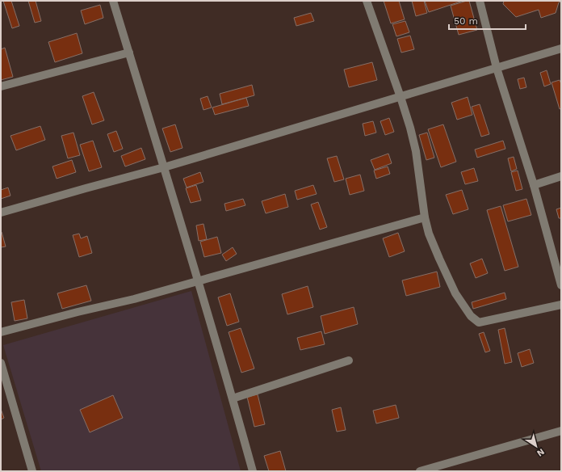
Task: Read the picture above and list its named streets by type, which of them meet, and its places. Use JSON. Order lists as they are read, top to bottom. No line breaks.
{"scale_bar":"50 m","north":"bottom right"}
